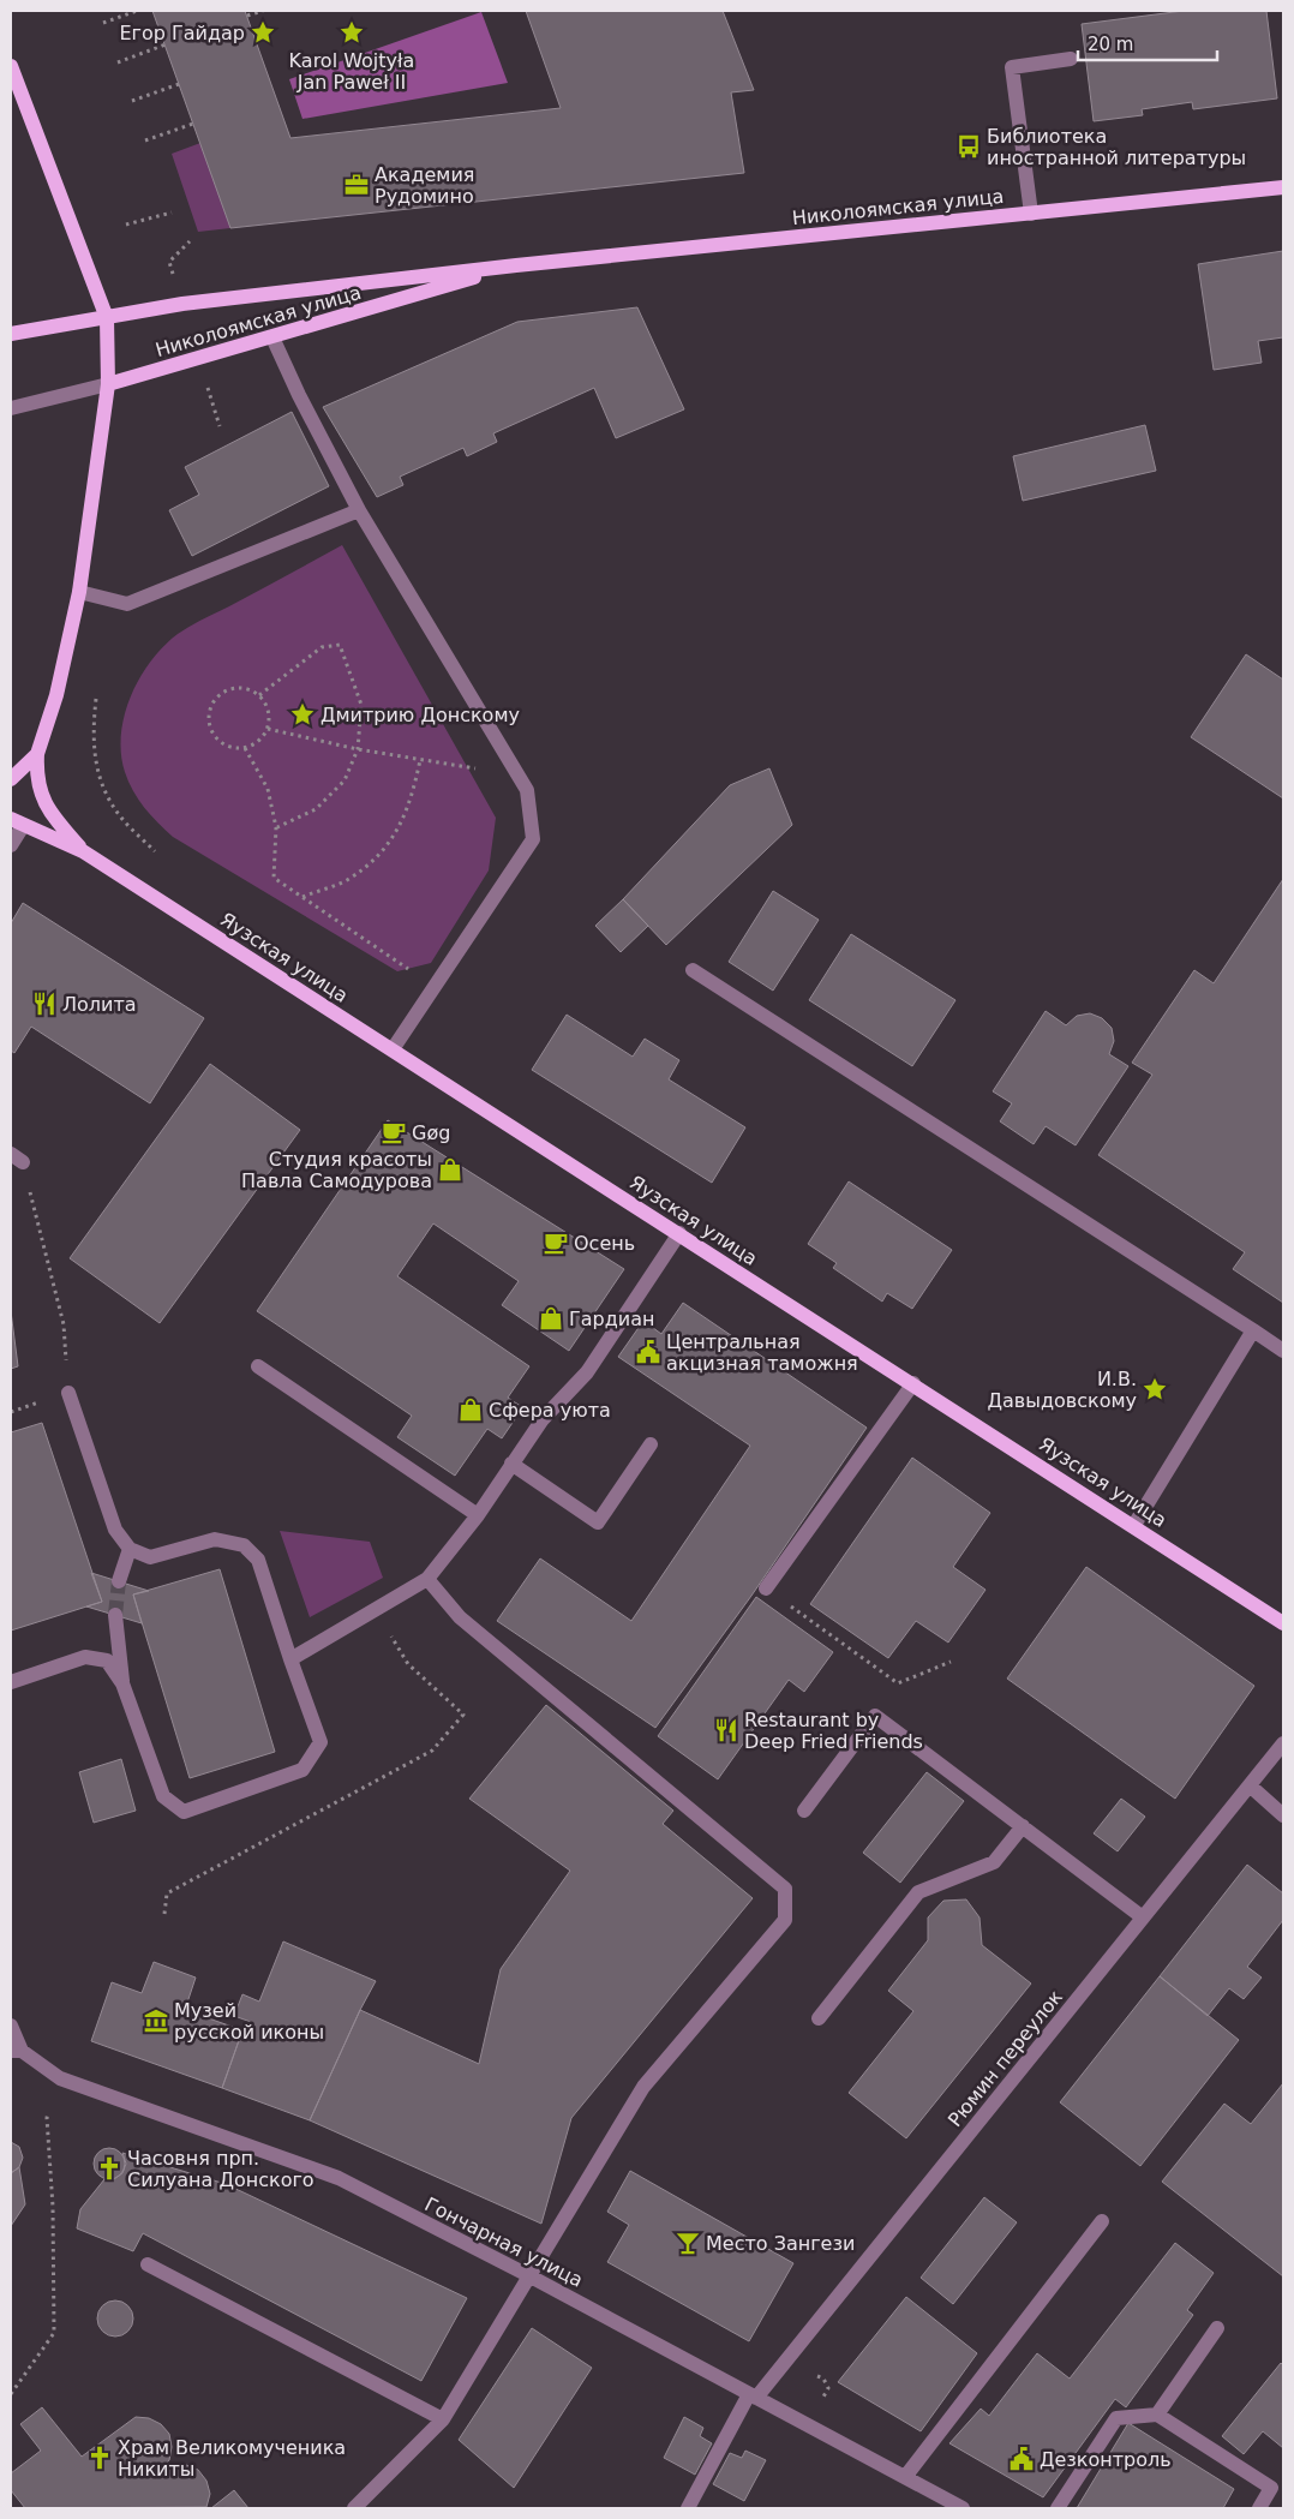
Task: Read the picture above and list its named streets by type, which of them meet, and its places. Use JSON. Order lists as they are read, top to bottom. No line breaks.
{"streets":{"main road":["Николоямская улица","Яузская улица"],"street":["Рюмин переулок","Гончарная улица"]},"crossings":[["Рюмин переулок","Гончарная улица"]],"places":{"place":["Егор Гайдар","Karol Wojtyła Jan Paweł II","Дмитрию Донскому","И.В. Давыдовскому"],"bus stop":["Библиотека иностранной литературы"],"office":["Академия Рудомино"],"restaurant":["Лолита","Restaurant by Deep Fried Friends"],"cafe":["Gøg","Осень"],"shop":["Студия красоты Павла Самодурова","Гардиан","Сфера уюта"],"public building":["Центральная акцизная таможня","Дезконтроль"],"museum":["Музей русской иконы"],"church":["Часовня прп. Силуана Донского","Храм Великомученика Никиты"],"bar":["Место Зангези"]},"scale_bar":"20 m"}
